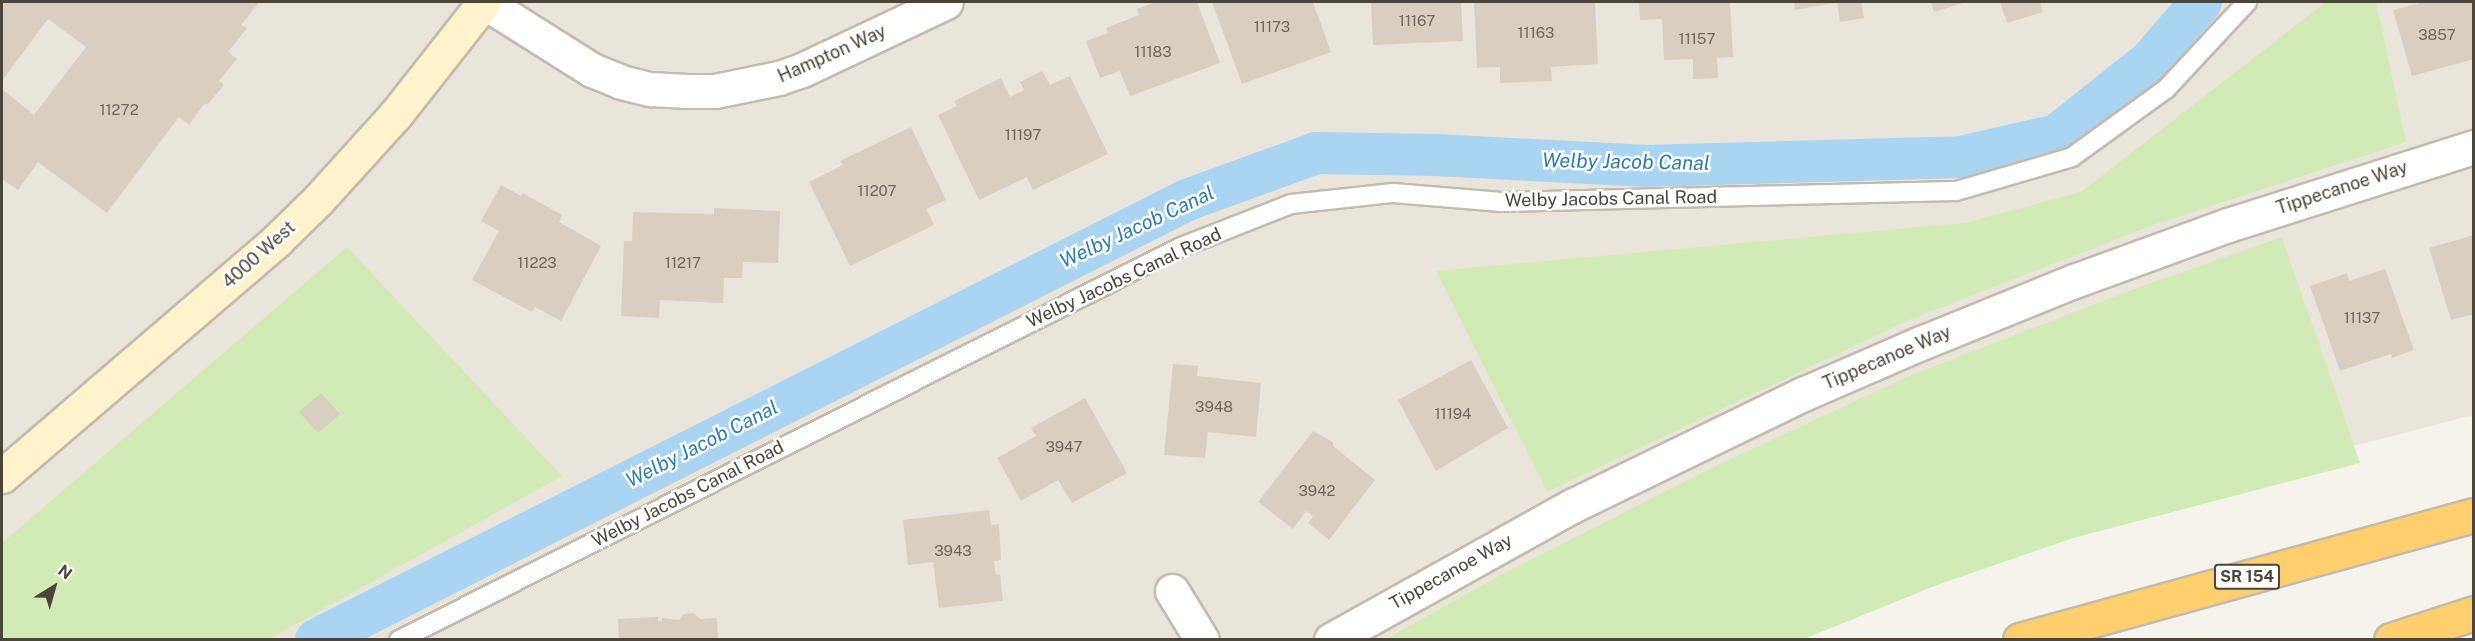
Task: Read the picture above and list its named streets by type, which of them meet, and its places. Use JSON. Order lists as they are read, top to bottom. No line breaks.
{"streets":{"highway":["SR 154"],"main road":["4000 West"],"street":["Hampton Way","Tippecanoe Way"],"lane":["Welby Jacobs Canal Road"]},"crossings":[["Hampton Way","4000 West"]],"water":["Welby Jacob Canal"],"house_numbers":["11167","11173","11163","3857","11157","11183","11272","11197","11207","11223","11217","11137","3948","11194","3947","3942","3943"],"north":"top right"}
